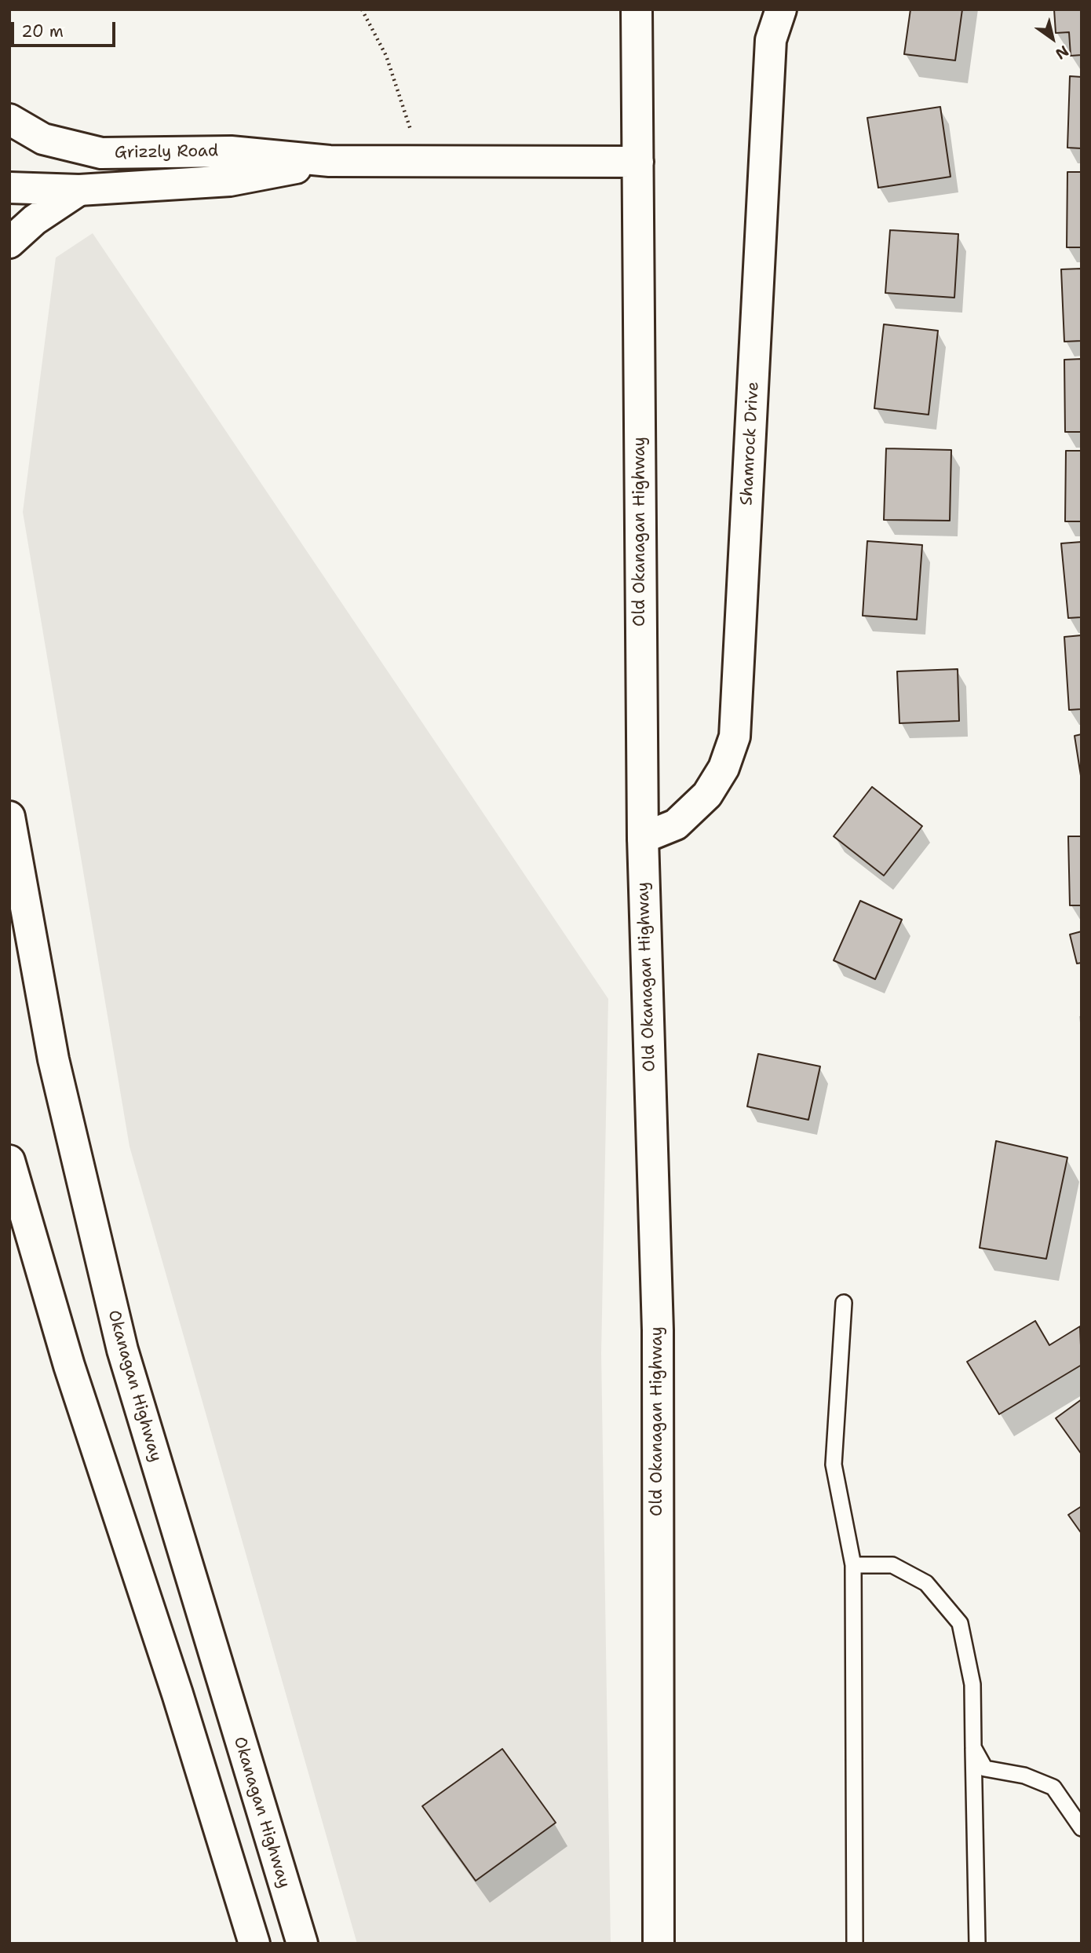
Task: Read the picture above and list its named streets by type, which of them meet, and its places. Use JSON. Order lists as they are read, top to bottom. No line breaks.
{"streets":{"main road":["Grizzly Road","Shamrock Drive","Old Okanagan Highway","Okanagan Highway"]},"crossings":[["Grizzly Road","Old Okanagan Highway"],["Shamrock Drive","Old Okanagan Highway"]],"scale_bar":"20 m","north":"bottom right"}
